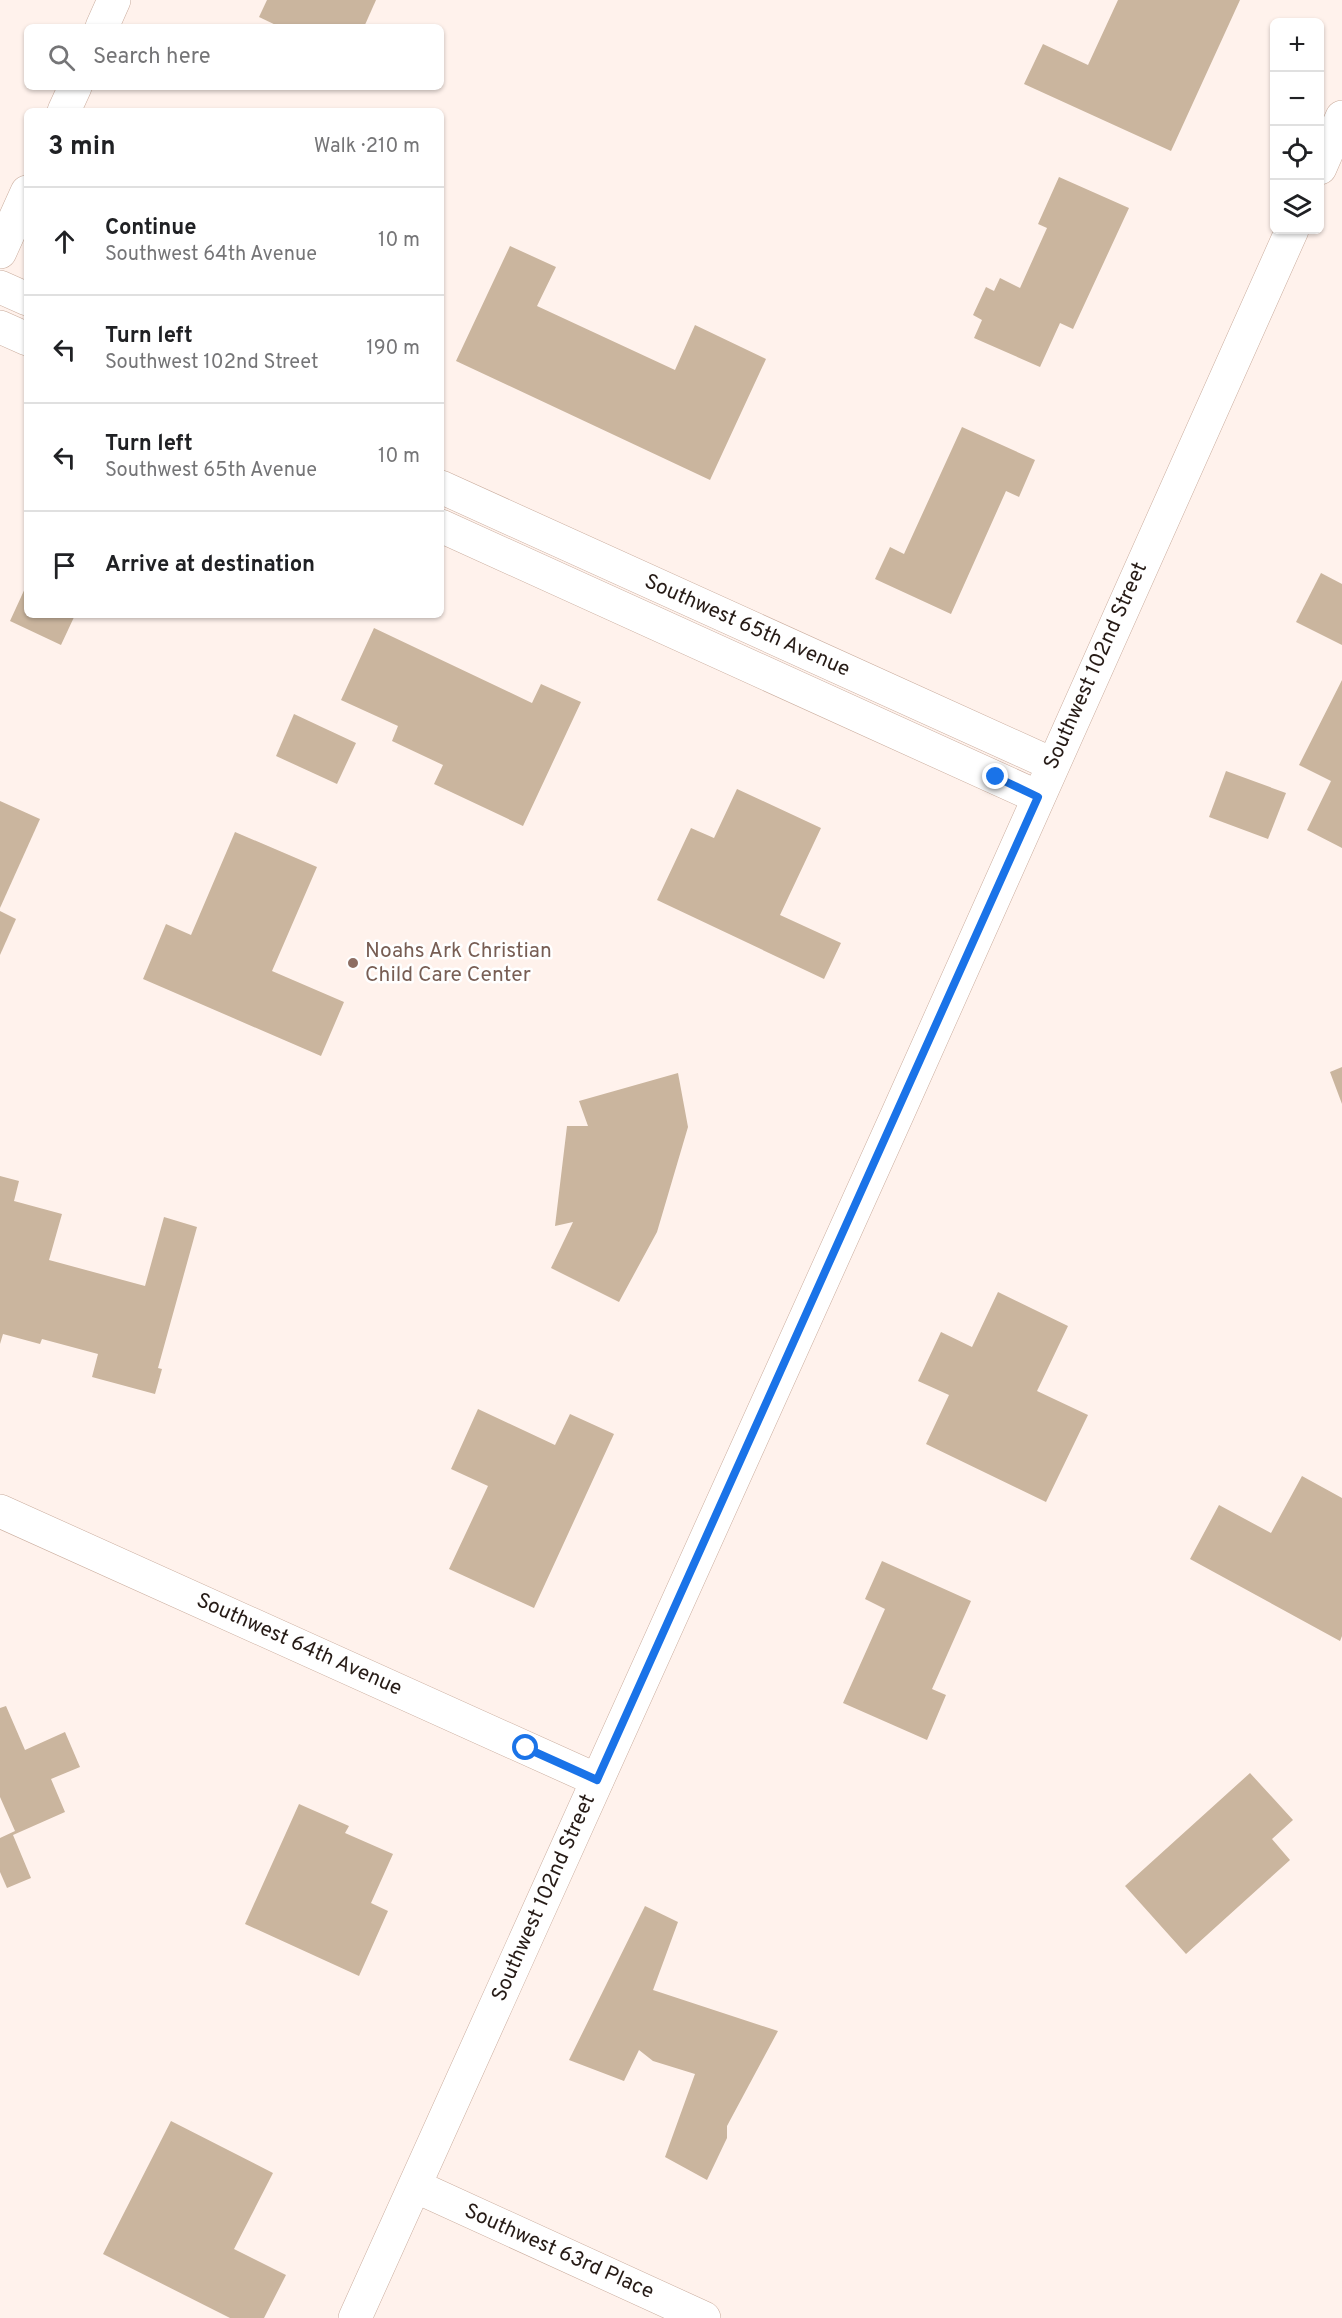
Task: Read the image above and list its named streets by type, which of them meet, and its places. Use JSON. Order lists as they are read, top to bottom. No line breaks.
{"streets":{"street":["Southwest 65th Avenue","Southwest 102nd Street","Southwest 64th Avenue","Southwest 63rd Place"]},"crossings":[["Southwest 65th Avenue","Southwest 102nd Street"],["Southwest 102nd Street","Southwest 64th Avenue"],["Southwest 102nd Street","Southwest 63rd Place"]],"places":["Noahs Ark Christian Child Care Center"],"page":{"map_buttons":["+","−"],"search":"Search here","heading":["3 min","Walk · 210 m"],"list":[["Continue","Southwest 64th Avenue","10 m"],["Turn left","Southwest 102nd Street","190 m"],["Turn left","Southwest 65th Avenue","10 m"],"Arrive at destination"]}}
